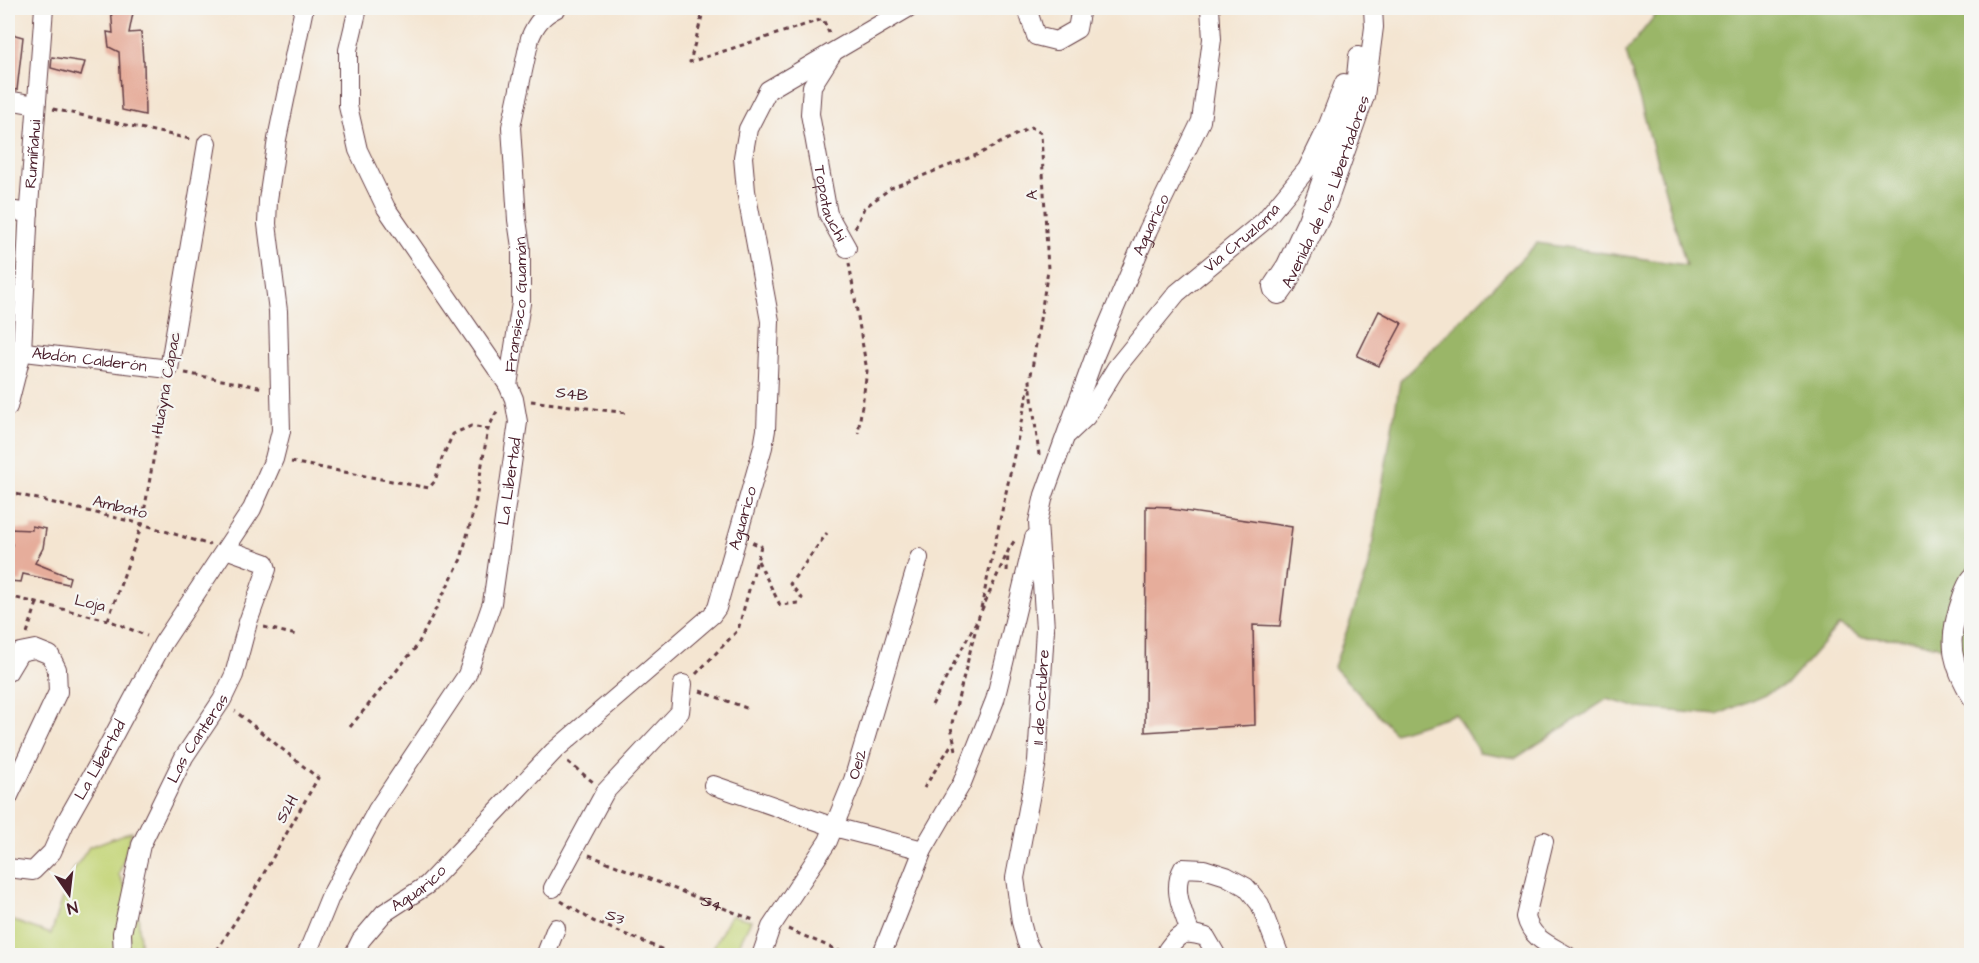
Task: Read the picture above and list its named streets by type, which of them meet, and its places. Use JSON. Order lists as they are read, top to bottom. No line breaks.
{"streets":{"street":["Rumiñahui","Avenida de los Libertadores","Topatauchi","Aguarico","Via Cruzloma","Fransisco Guamán","Abdón Calderón","Huayna Cápac","La Libertad","11 de Octubre","Las Canteras","Oe12"],"path":["A","S4B","Ambato","Loja","S2H","S4","S3"]},"crossings":[["Rumiñahui","Abdón Calderón"],["Avenida de los Libertadores","Via Cruzloma"],["A","Topatauchi"],["Topatauchi","Aguarico"],["Aguarico","Via Cruzloma"],["Aguarico","11 de Octubre"],["Via Cruzloma","11 de Octubre"],["Fransisco Guamán","S4B"],["Fransisco Guamán","La Libertad"],["Abdón Calderón","Huayna Cápac"],["Abdón Calderón","La Libertad"],["Huayna Cápac","Ambato"],["Huayna Cápac","Loja"],["S4B","La Libertad"],["La Libertad","Ambato"],["La Libertad","Loja"],["La Libertad","Las Canteras"],["Ambato","Las Canteras"],["Las Canteras","S2H"],["Oe12","S4"]],"north":"bottom"}
